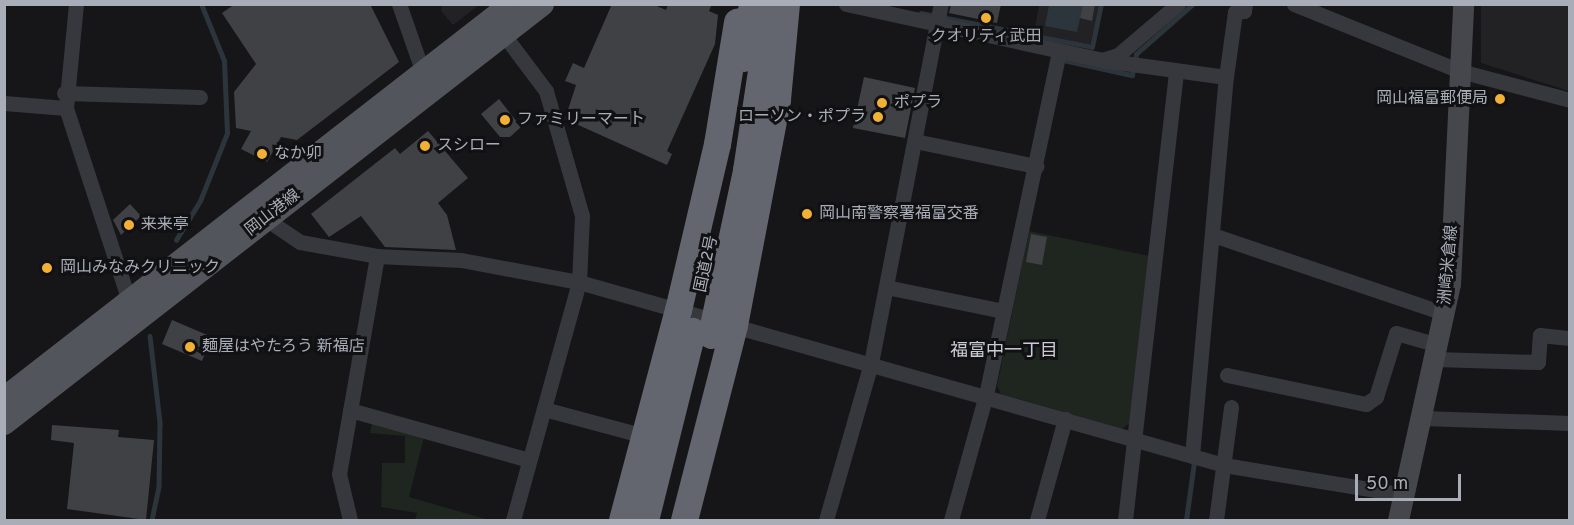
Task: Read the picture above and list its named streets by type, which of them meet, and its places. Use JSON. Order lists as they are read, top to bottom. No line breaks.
{"streets":{"highway":["国道2号"],"main road":["岡山港線","洲崎米倉線"]},"districts":["福富中一丁目"],"places":["クオリティ武田","岡山福富郵便局","ポプラ","ローソン・ポプラ","ファミリーマート","スシロー","なか卯","岡山南警察署福富交番","来来亭","岡山みなみクリニック","麺屋はやたろう 新福店"],"scale_bar":"50 m"}
